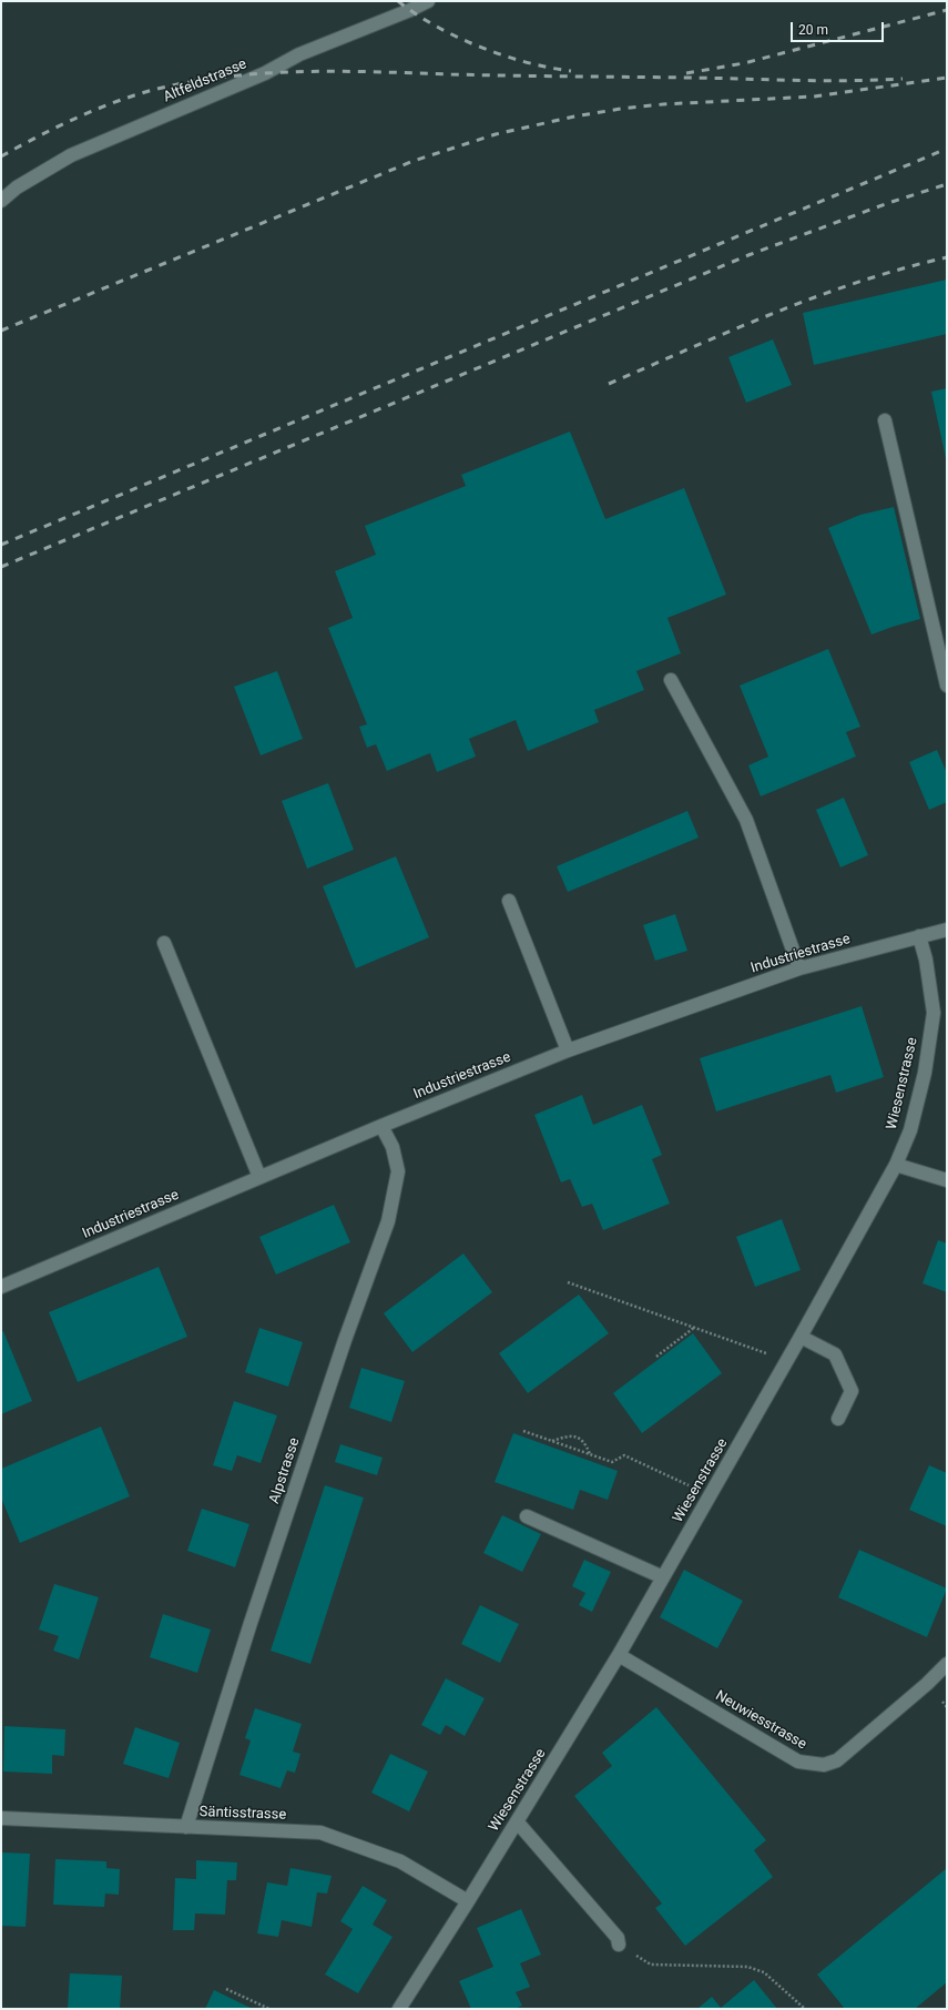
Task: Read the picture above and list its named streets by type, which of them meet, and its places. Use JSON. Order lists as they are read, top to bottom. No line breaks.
{"streets":{"street":["Altfeldstrasse","Industriestrasse","Wiesenstrasse","Alpstrasse","Neuwiesstrasse","Säntisstrasse"]},"crossings":[["Industriestrasse","Wiesenstrasse"],["Industriestrasse","Alpstrasse"],["Wiesenstrasse","Neuwiesstrasse"],["Wiesenstrasse","Säntisstrasse"],["Alpstrasse","Säntisstrasse"]],"scale_bar":"20 m"}
